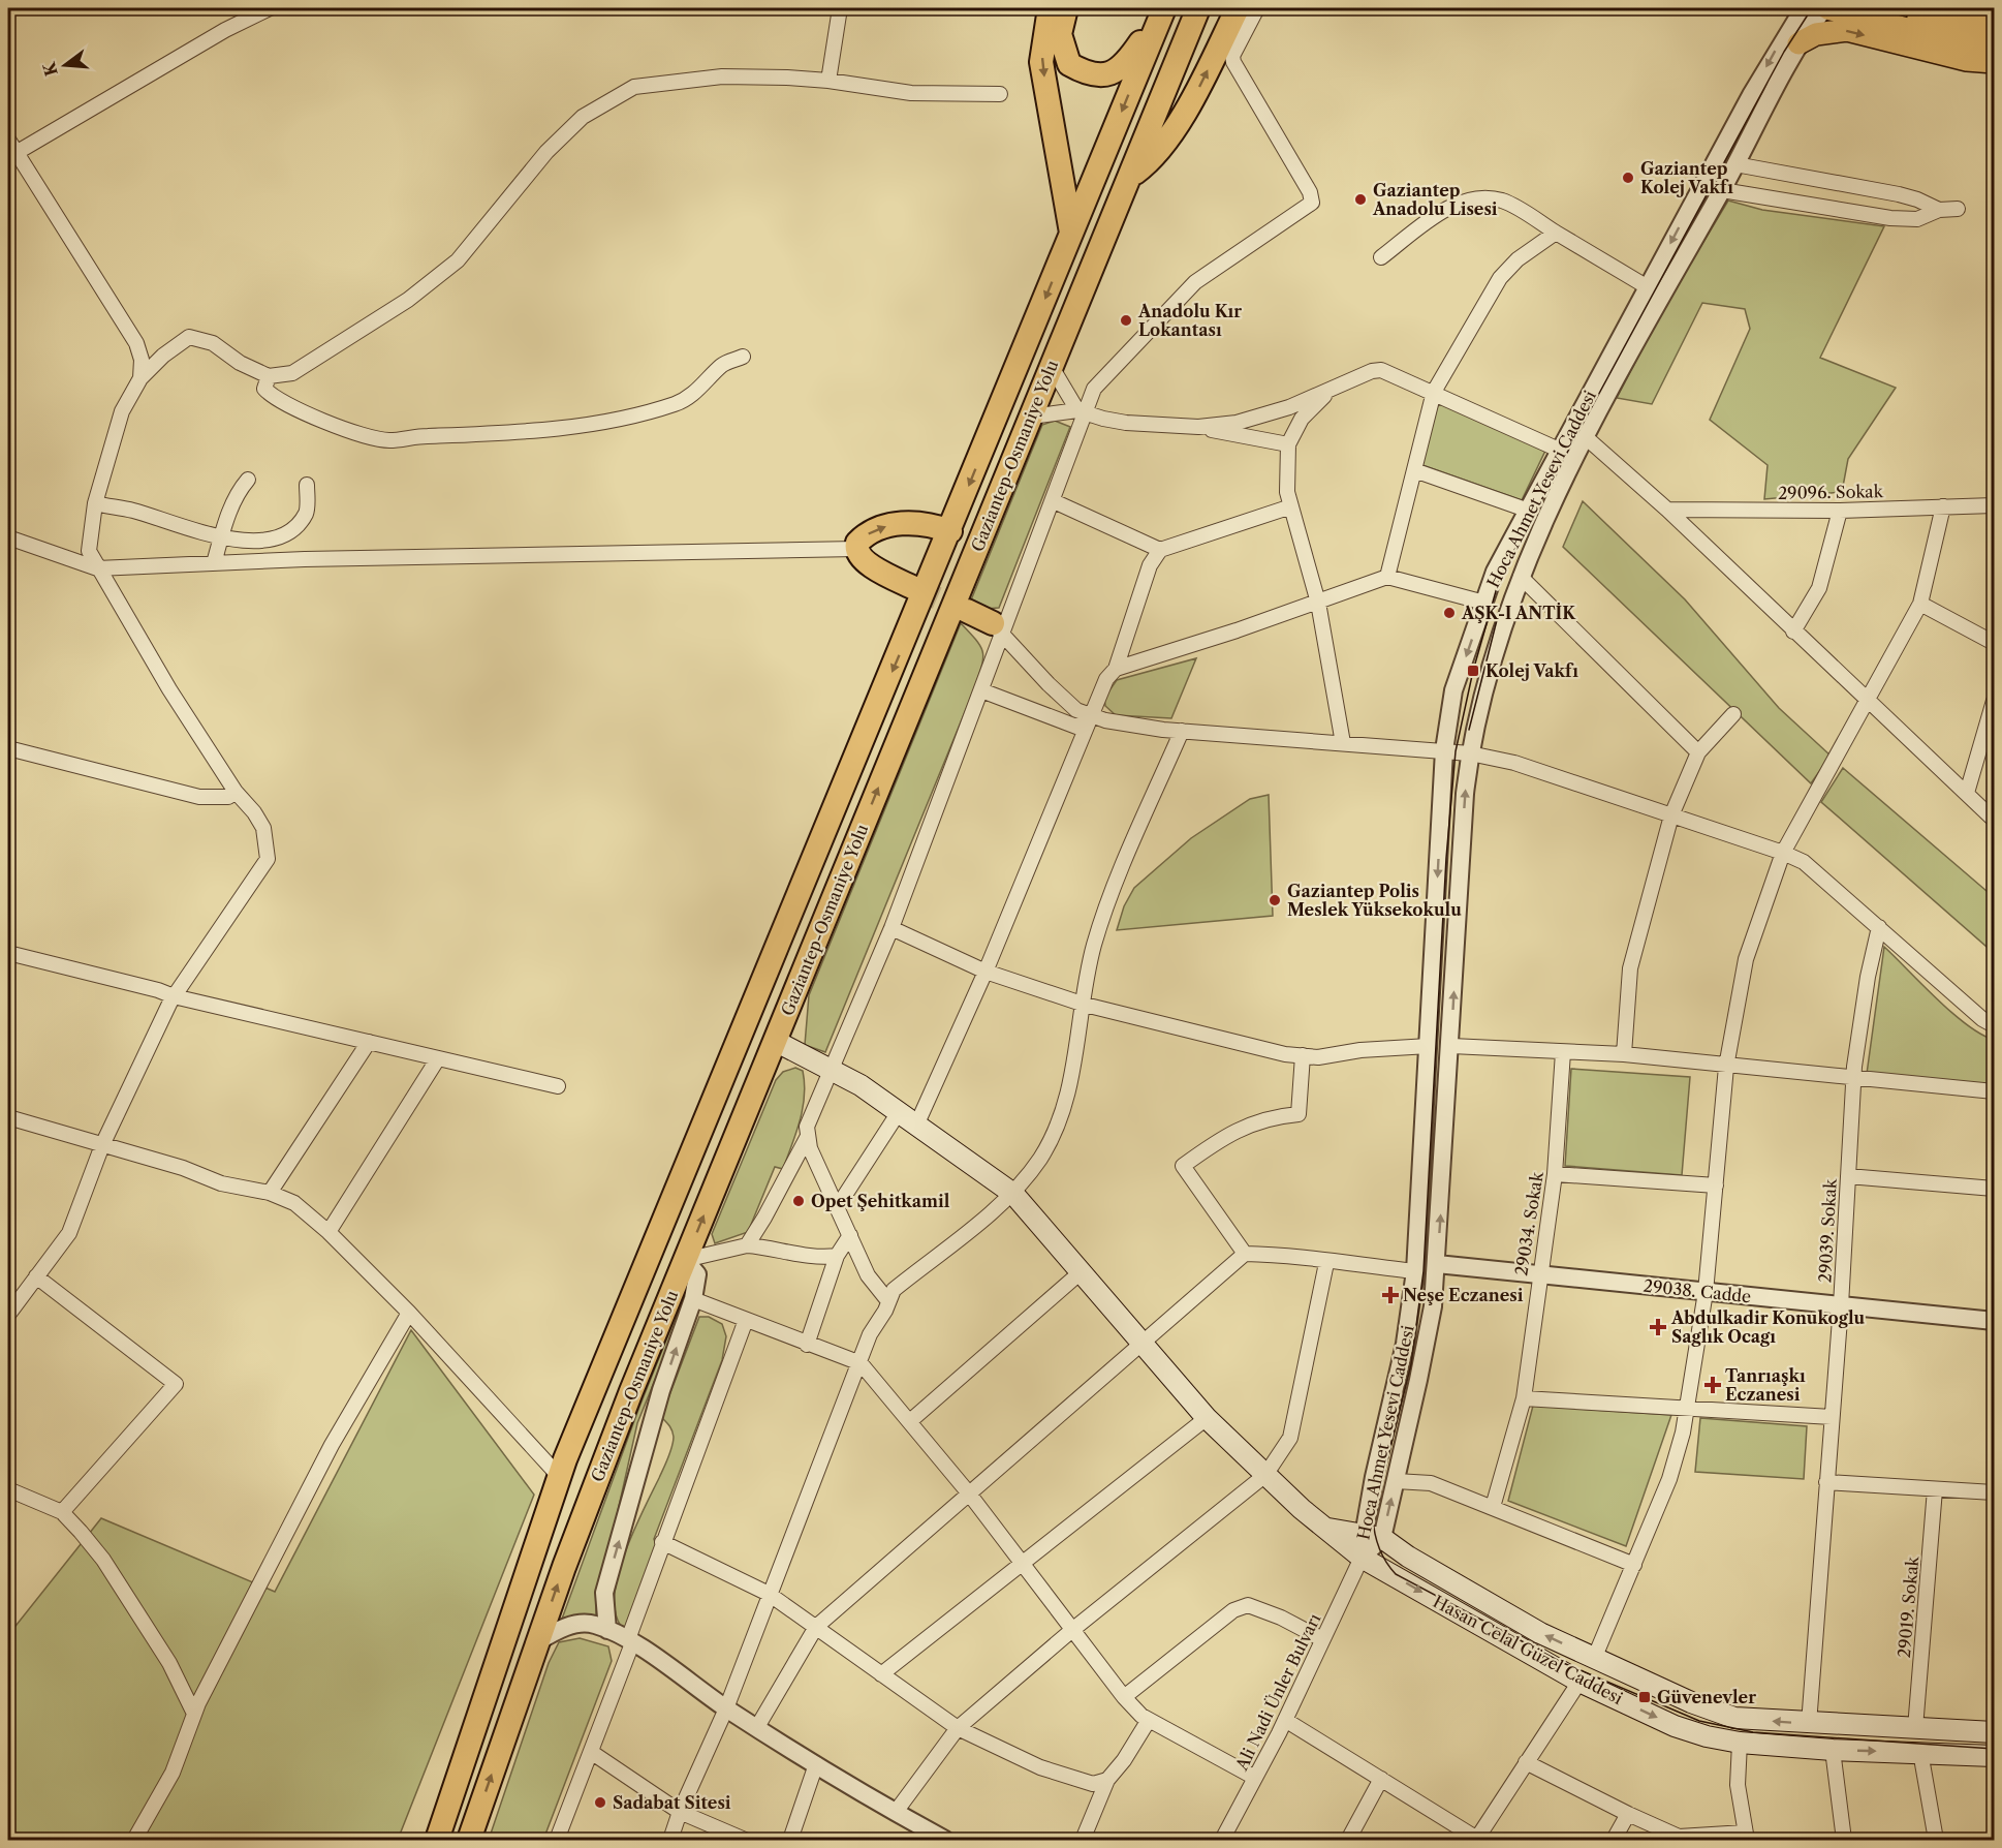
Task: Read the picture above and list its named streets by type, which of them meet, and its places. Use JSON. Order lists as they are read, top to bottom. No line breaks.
{"streets":{"highway":["Gaziantep-Osmaniye Yolu"],"main road":["Hasan Celal Güzel Caddesi"],"street":["Hoca Ahmet Yesevi Caddesi","29096. Sokak","29034. Sokak","29039. Sokak","29038. Cadde","29019. Sokak","Ali Nadi Ünler Bulvarı"]},"crossings":[["Gaziantep-Osmaniye Yolu","Hasan Celal Güzel Caddesi"],["Hoca Ahmet Yesevi Caddesi","29038. Cadde"],["Hoca Ahmet Yesevi Caddesi","Hasan Celal Güzel Caddesi"],["Hoca Ahmet Yesevi Caddesi","Ali Nadi Ünler Bulvarı"],["29034. Sokak","29038. Cadde"],["29039. Sokak","29038. Cadde"],["29039. Sokak","Hasan Celal Güzel Caddesi"],["29019. Sokak","Hasan Celal Güzel Caddesi"],["Hasan Celal Güzel Caddesi","Ali Nadi Ünler Bulvarı"]],"places":{"other":["Gaziantep Kolej Vakfı","Gaziantep Anadolu Lisesi","Anadolu Kır Lokantası","AŞK-I ANTİK","Gaziantep Polis Meslek Yüksekokulu","Opet Şehitkamil","Sadabat Sitesi"],"transit":["Kolej Vakfı","Güvenevler"],"health":["Neşe Eczanesi","Abdulkadir Konukoglu Saglık Ocagı","Tanrıaşkı Eczanesi"]},"north":"left"}
